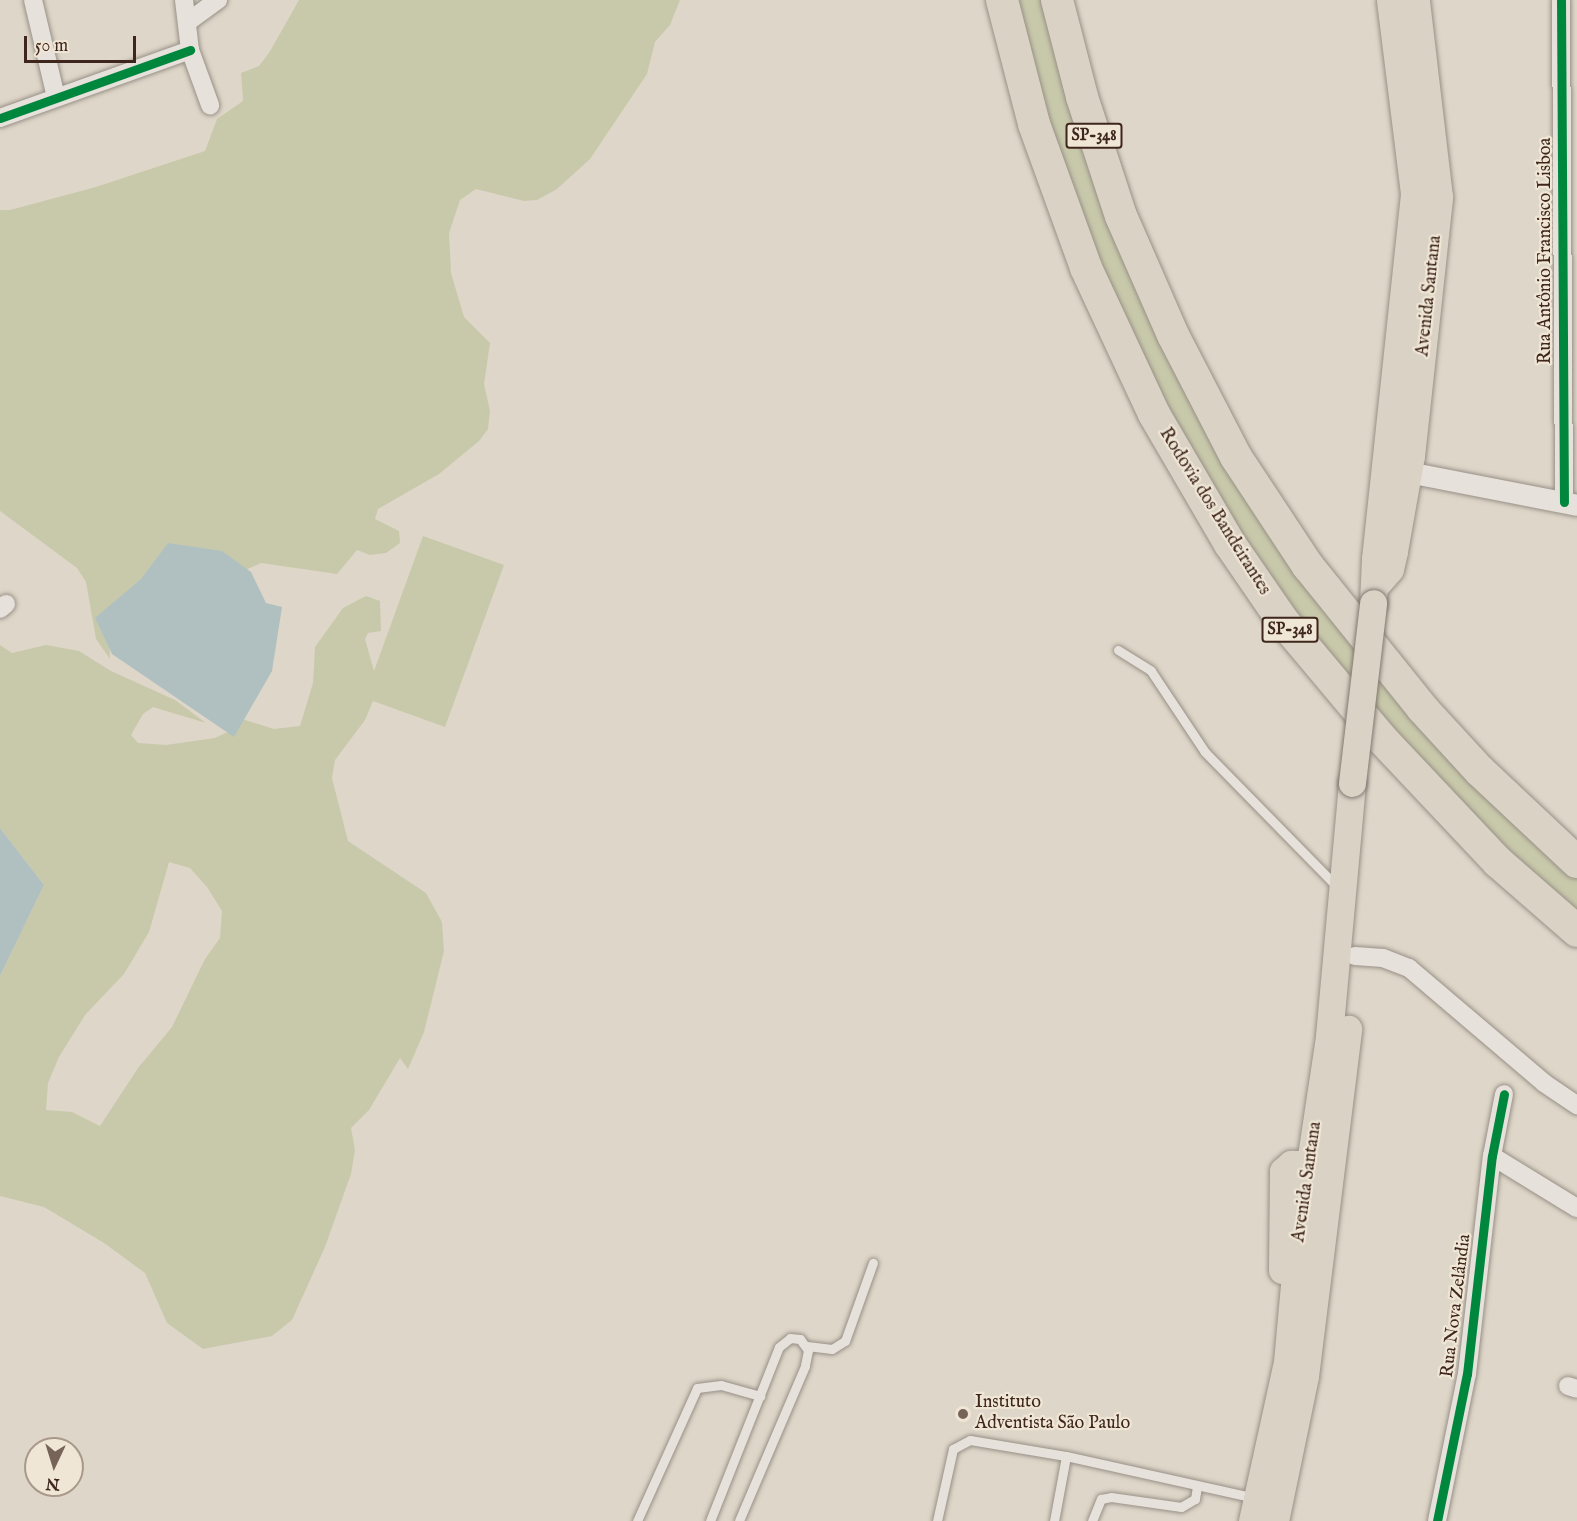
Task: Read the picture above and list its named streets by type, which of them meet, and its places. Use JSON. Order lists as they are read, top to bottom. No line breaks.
{"streets":{"highway":["SP-348","Rodovia dos Bandeirantes"],"main road":["Avenida Santana"],"street":["Rua Antônio Francisco Lisboa","Rua Nova Zelândia"]},"places":["Instituto Adventista São Paulo"],"scale_bar":"50 m","north":"bottom"}
